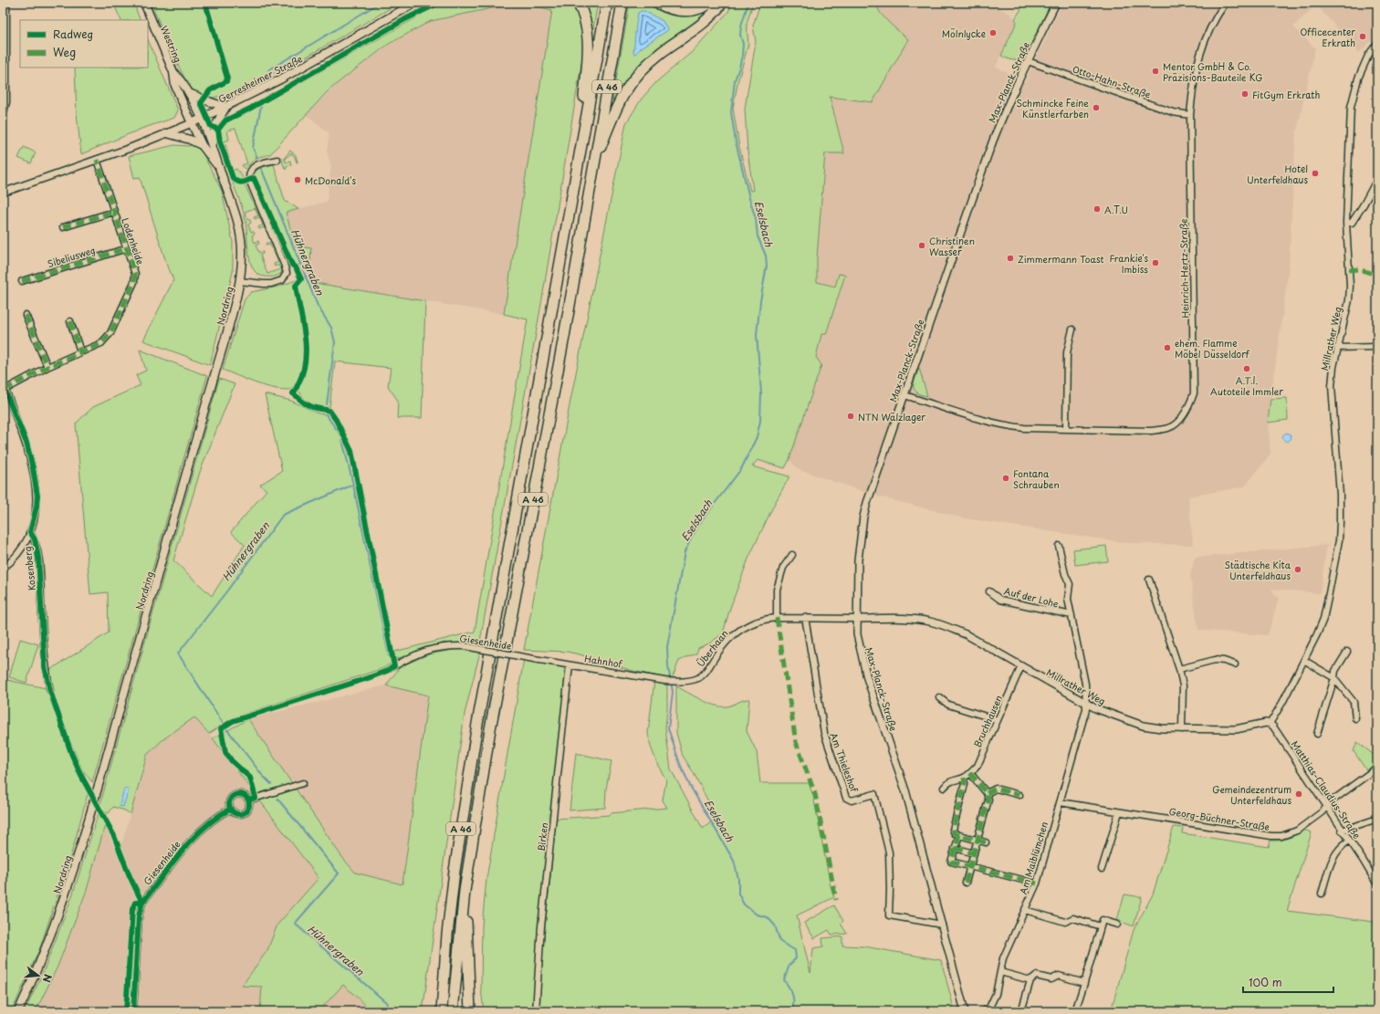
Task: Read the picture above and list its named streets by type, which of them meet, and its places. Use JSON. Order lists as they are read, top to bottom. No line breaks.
{"streets":{"highway":["A 46"],"main road":["Westring","Gerresheimer Straße","Nordring"],"street":["Otto-Hahn-Straße","Max-Planck-Straße","Lodenheide","Sibeliusweg","Heinrich-Hertz-Straße","Millrather Weg","Kosenberg","Auf der Lohe","Giesenheide","Überhaan","Hahnhof","Bruchhausen","Am Thieleshof","Matthias-Claudius-Straße","Georg-Büchner-Straße","Birken","Am Maiblümchen"]},"crossings":[["Westring","Gerresheimer Straße"],["Westring","Nordring"],["Gerresheimer Straße","Lodenheide"],["Gerresheimer Straße","Nordring"],["Otto-Hahn-Straße","Max-Planck-Straße"],["Otto-Hahn-Straße","Heinrich-Hertz-Straße"],["Max-Planck-Straße","Heinrich-Hertz-Straße"],["Max-Planck-Straße","Millrather Weg"],["Max-Planck-Straße","Überhaan"],["Max-Planck-Straße","Am Thieleshof"],["Lodenheide","Sibeliusweg"],["Millrather Weg","Überhaan"],["Millrather Weg","Bruchhausen"],["Millrather Weg","Matthias-Claudius-Straße"],["Millrather Weg","Am Maiblümchen"],["Auf der Lohe","Am Maiblümchen"],["Giesenheide","Hahnhof"],["Überhaan","Hahnhof"],["Überhaan","Am Thieleshof"],["Hahnhof","Birken"],["Matthias-Claudius-Straße","Georg-Büchner-Straße"],["Georg-Büchner-Straße","Am Maiblümchen"]],"water":["Eselsbach","Hühnergraben"],"places":["Mölnlycke","Officecenter Erkrath","Mentor GmbH & Co. Präzisions-Bauteile KG","FitGym Erkrath","Schmincke Feine Künstlerfarben","Hotel Unterfeldhaus","McDonald's","A.T.U","Christinen Wasser","Zimmermann Toast","Frankie's Imbiss","ehem. Flamme Möbel Düsseldorf","A.T.I. Autoteile Immler","NTN Wälzlager","Fontana Schrauben","Städtische Kita Unterfeldhaus","Gemeindezentrum Unterfeldhaus"],"legend":["Radweg","Weg"],"scale_bar":"100 m","north":"right"}
